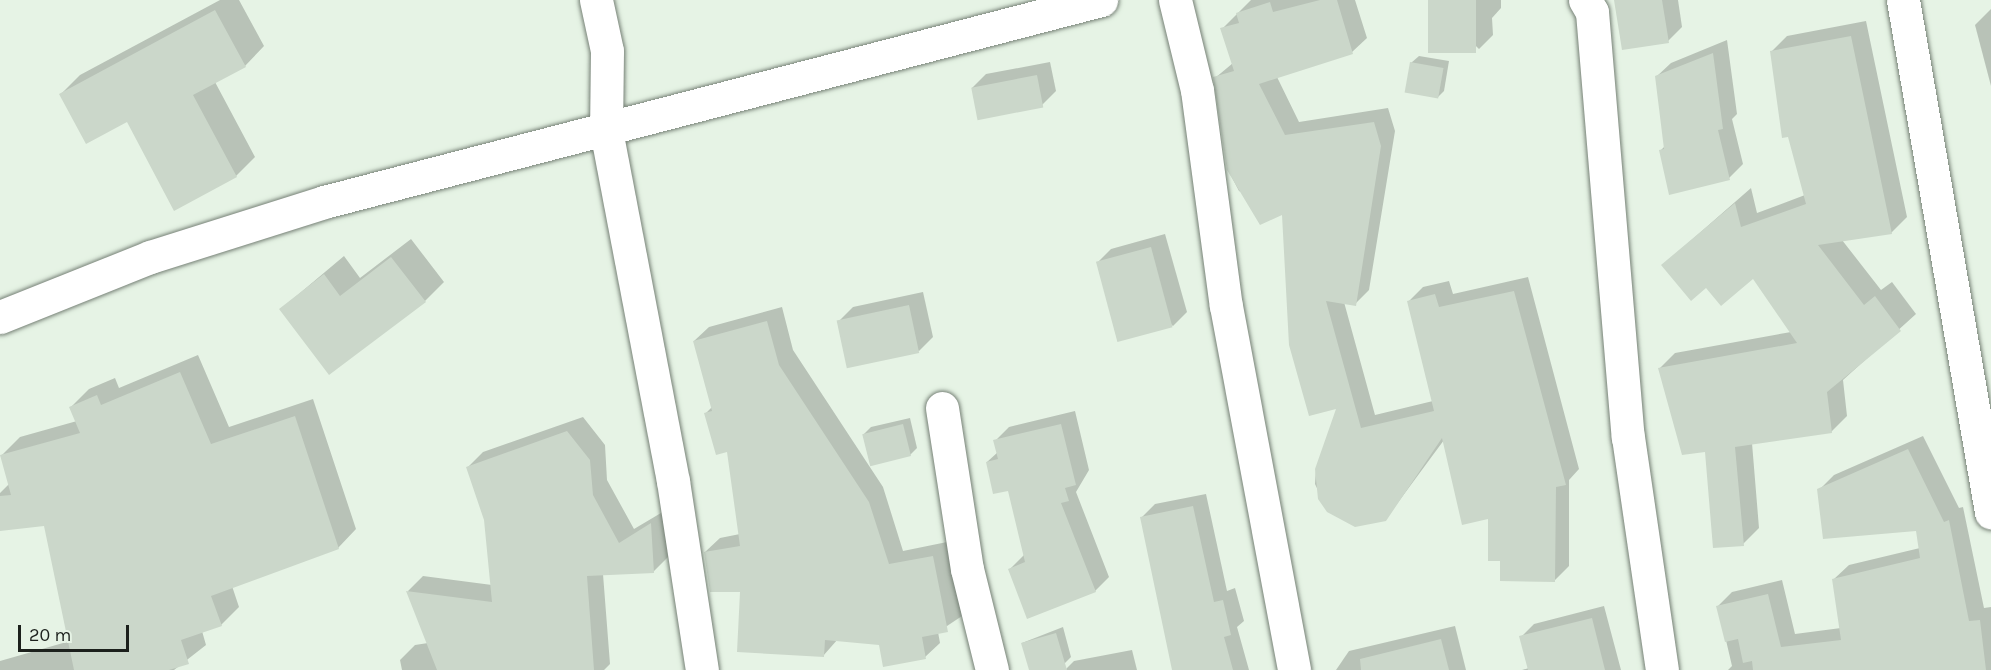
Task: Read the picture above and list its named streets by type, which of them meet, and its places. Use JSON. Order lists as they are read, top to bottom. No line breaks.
{"scale_bar":"20 m"}
